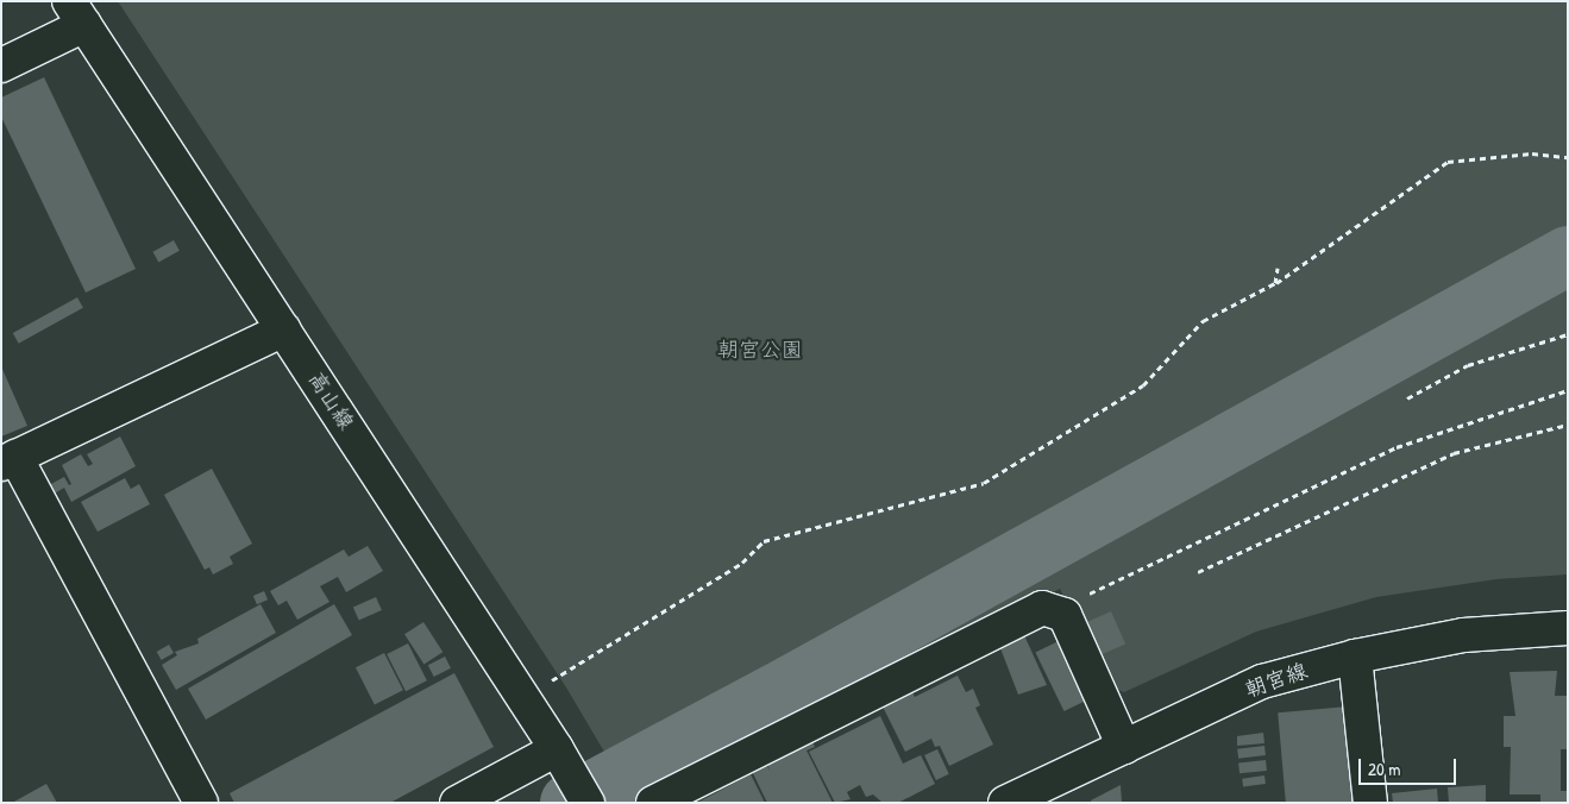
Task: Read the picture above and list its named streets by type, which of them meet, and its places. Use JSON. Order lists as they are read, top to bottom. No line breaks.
{"streets":{"street":["高山線","朝宮線"]},"parks":["朝宮公園"],"scale_bar":"20 m"}
